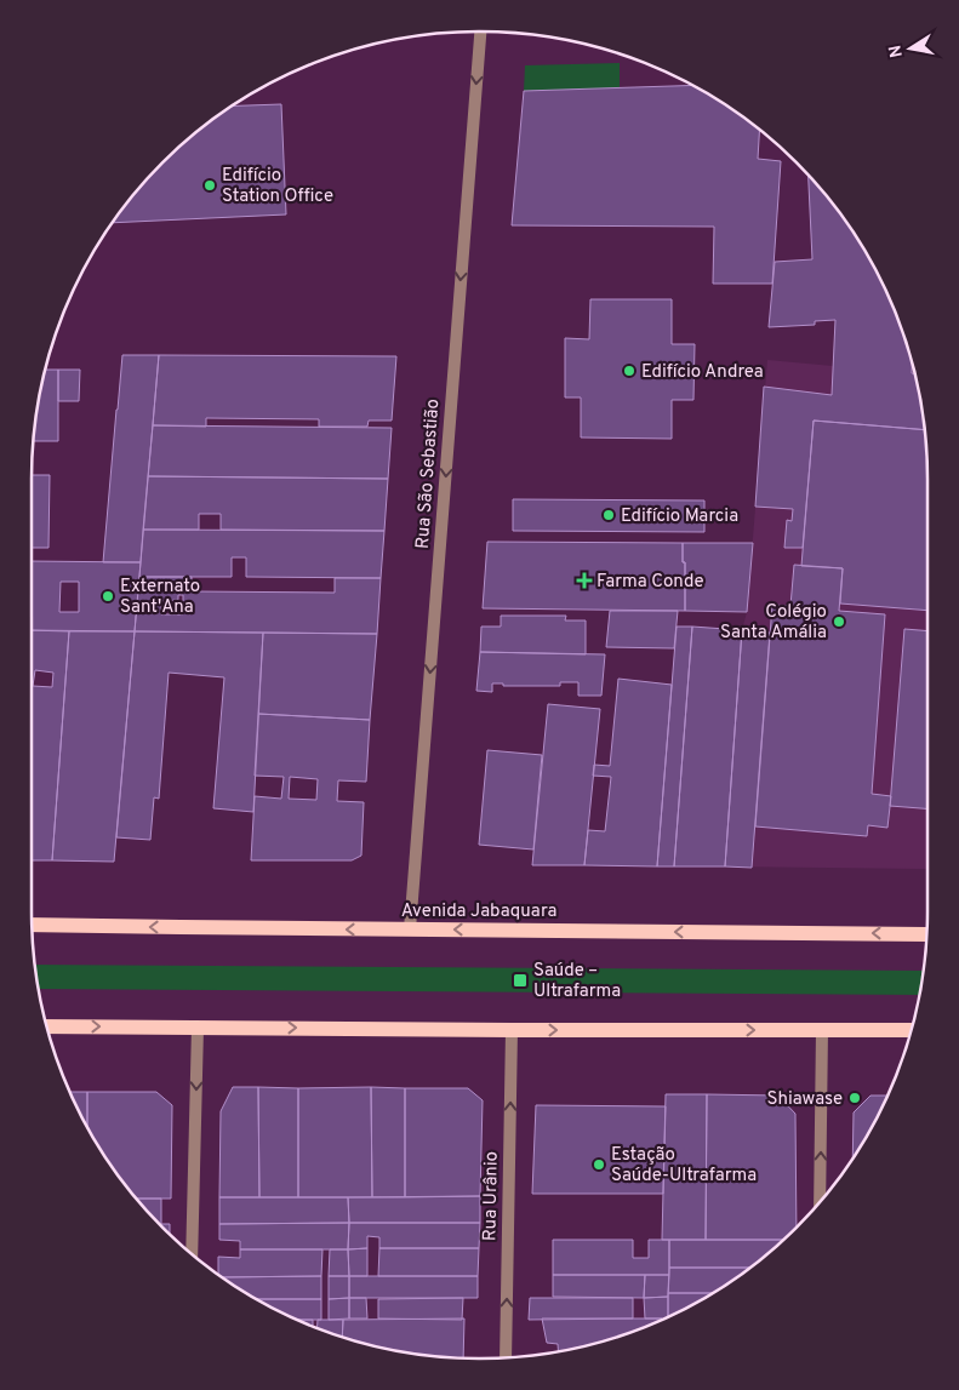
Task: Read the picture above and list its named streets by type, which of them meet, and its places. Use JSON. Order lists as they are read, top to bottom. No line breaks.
{"streets":{"main road":["Avenida Jabaquara"],"street":["Rua São Sebastião","Rua Urânio"]},"crossings":[["Rua São Sebastião","Avenida Jabaquara"]],"one_way":["Rua São Sebastião","Rua Urânio"],"places":{"other":["Edifício Station Office","Edifício Andrea","Edifício Marcia","Externato Sant'Ana","Colégio Santa Amália","Shiawase","Estação Saúde-Ultrafarma"],"health":["Farma Conde"],"transit":["Saúde – Ultrafarma"]},"north":"left"}
